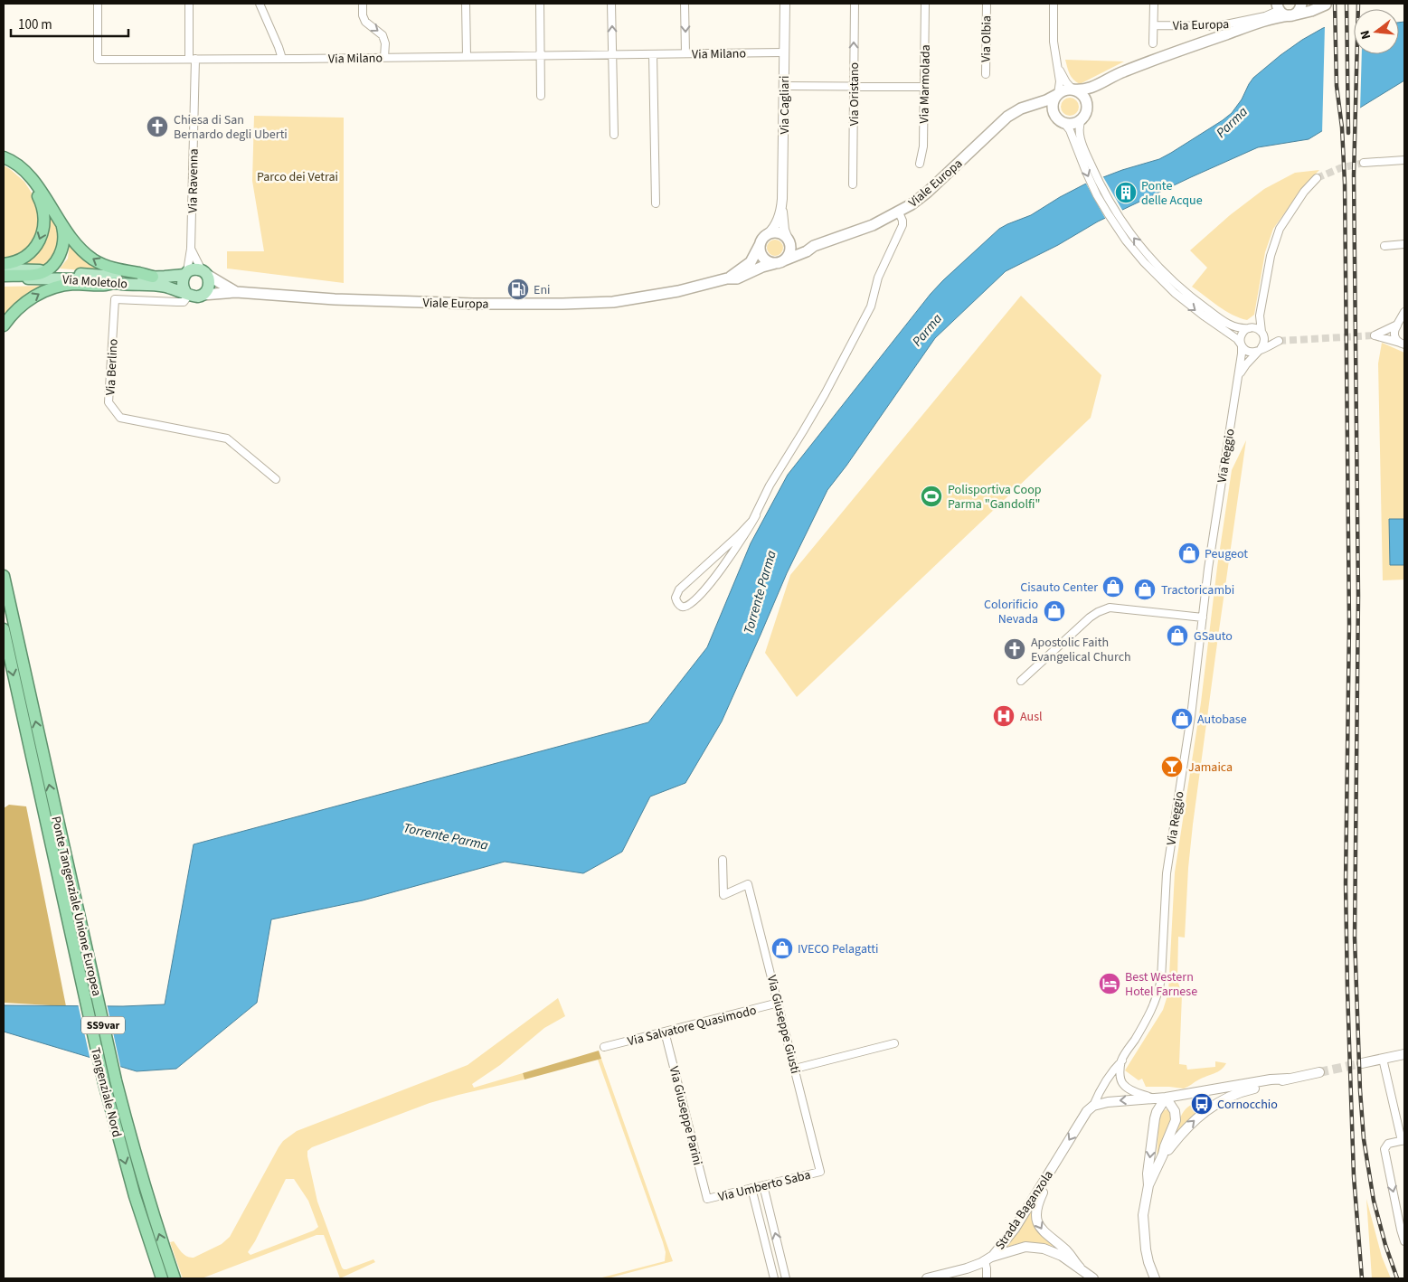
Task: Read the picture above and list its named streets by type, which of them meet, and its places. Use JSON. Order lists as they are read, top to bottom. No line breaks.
{"streets":{"highway":["Ponte Tangenziale Unione Europea","SS9var","Tangenziale Nord"],"main road":["Via Europa","Viale Europa","Via Moletolo"],"street":["Via Olbia","Via Milano","Via Marmolada","Via Oristano","Via Cagliari","Via Ravenna","Via Berlino","Via Reggio","Via Giuseppe Giusti","Via Salvatore Quasimodo","Via Giuseppe Parini","Via Umberto Saba","Strada Baganzola"]},"crossings":[["Via Milano","Via Cagliari"],["Via Milano","Via Ravenna"],["Via Cagliari","Viale Europa"],["Via Ravenna","Via Moletolo"],["Via Ravenna","Via Berlino"],["Viale Europa","Via Moletolo"],["Via Moletolo","Via Berlino"],["Via Reggio","Strada Baganzola"],["Ponte Tangenziale Unione Europea","Tangenziale Nord"],["Via Giuseppe Giusti","Via Salvatore Quasimodo"],["Via Giuseppe Giusti","Via Umberto Saba"],["Via Salvatore Quasimodo","Via Giuseppe Parini"],["Via Giuseppe Parini","Via Umberto Saba"]],"one_way":["Via Oristano","Ponte Tangenziale Unione Europea","Tangenziale Nord"],"water":["Parma","Torrente Parma"],"parks":["Parco dei Vetrai"],"places":{"church":["Chiesa di San Bernardo degli Uberti","Apostolic Faith Evangelical Church"],"building":["Ponte delle Acque"],"fuel station":["Eni"],"sports":["Polisportiva Coop Parma \"Gandolfi\""],"shop":["Peugeot","Cisauto Center","Tractoricambi","Colorificio Nevada","GSauto","Autobase","IVECO Pelagatti"],"hospital":["Ausl"],"bar":["Jamaica"],"hotel":["Best Western Hotel Farnese"],"bus stop":["Cornocchio"]},"scale_bar":"100 m","north":"left"}
